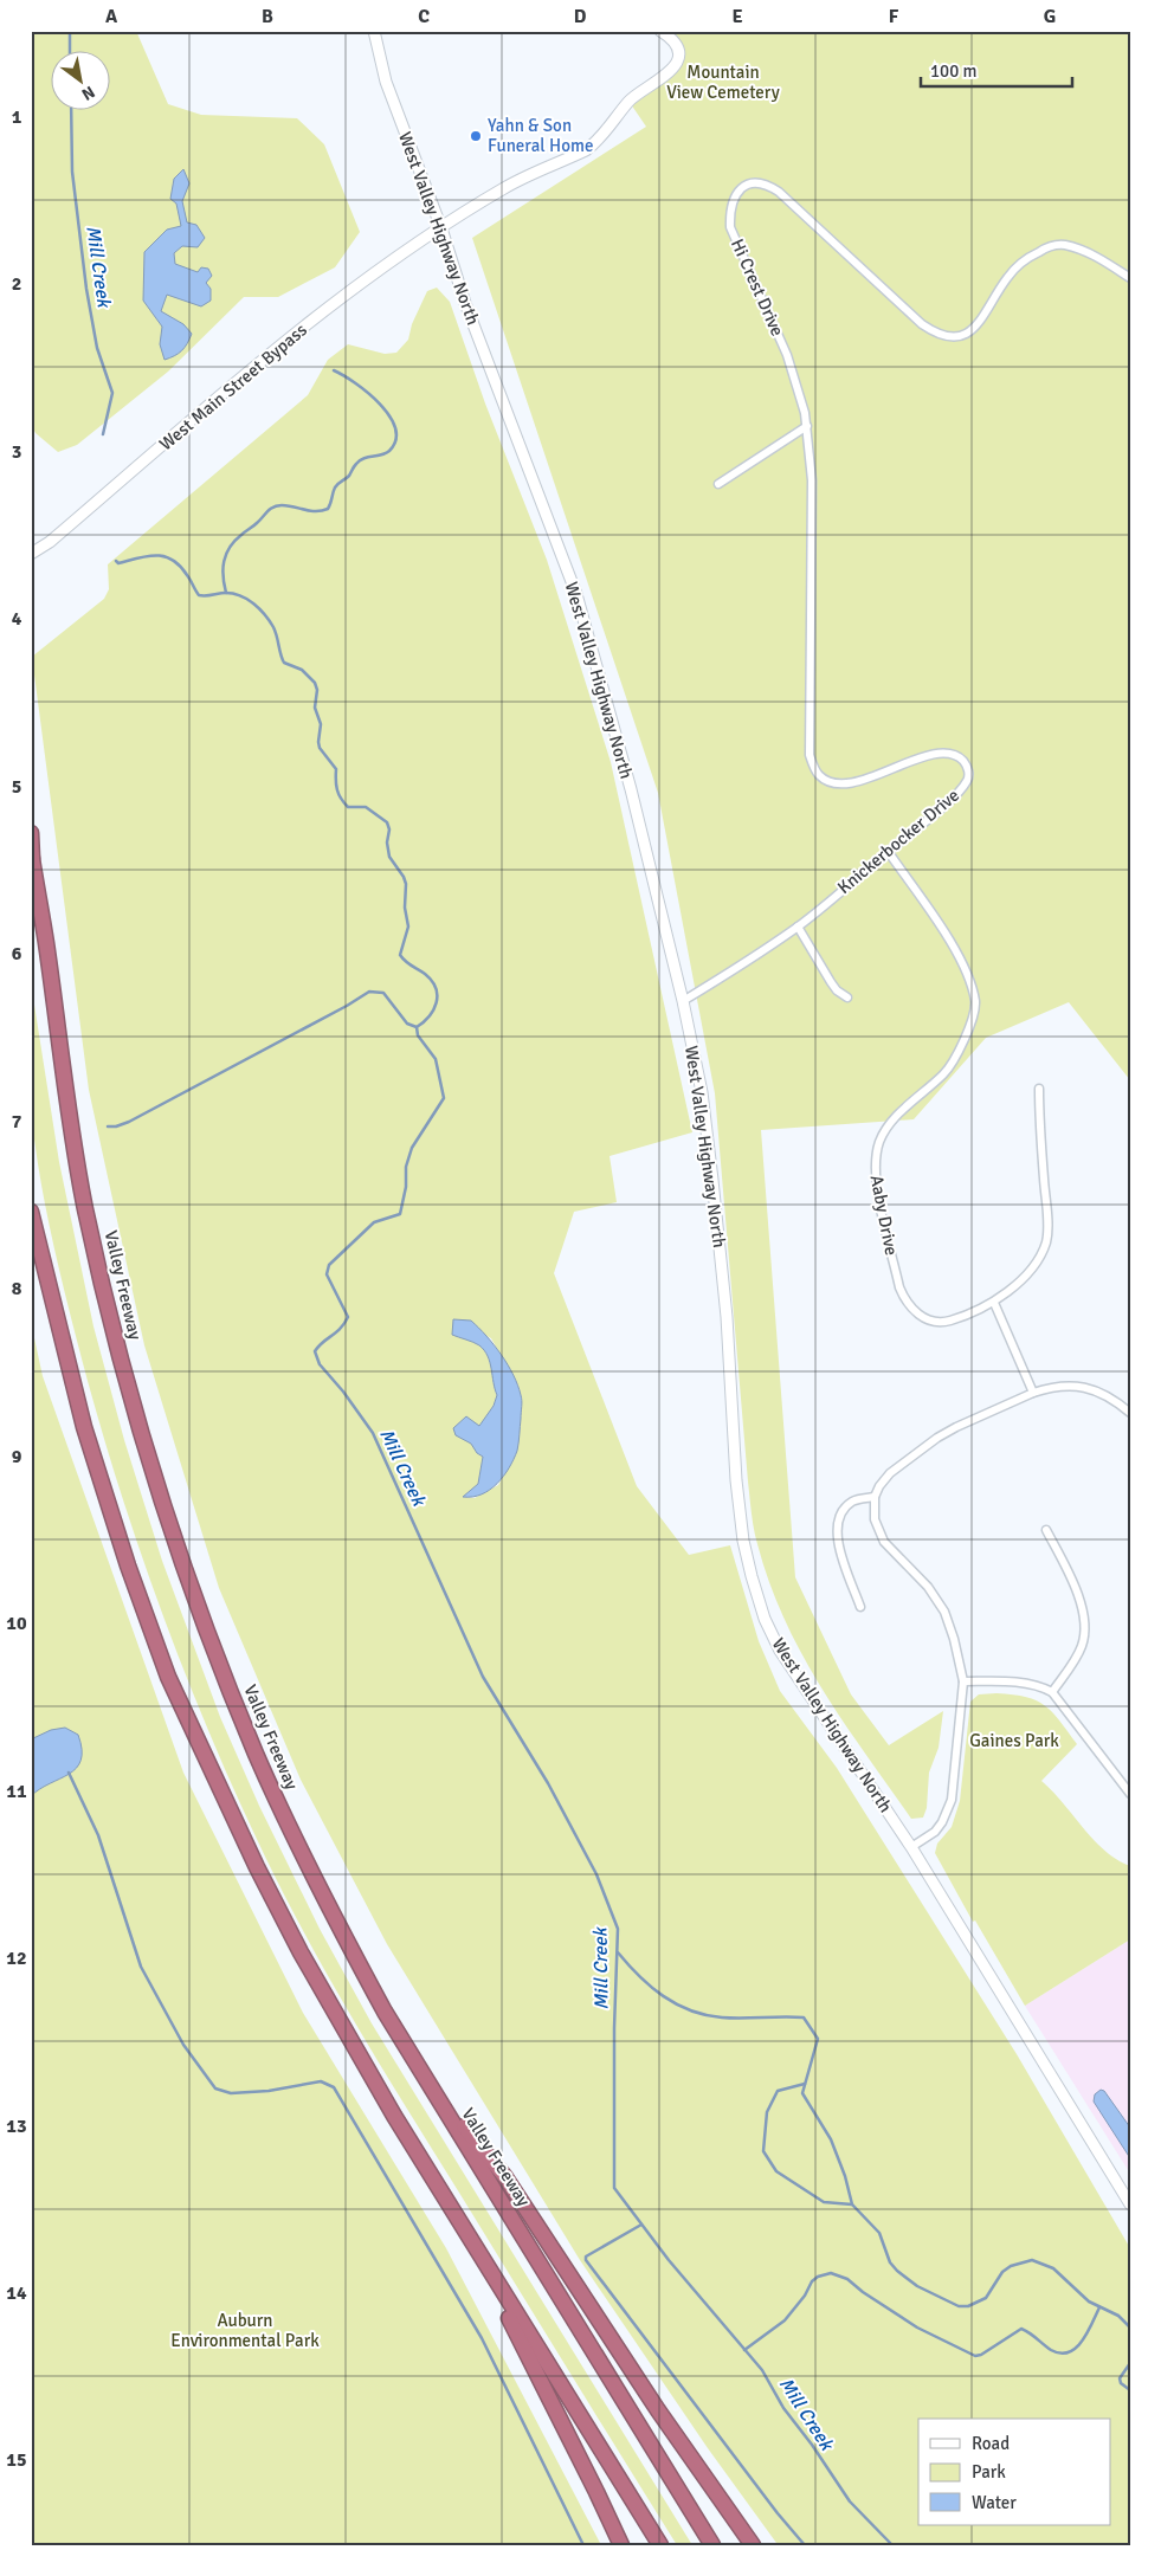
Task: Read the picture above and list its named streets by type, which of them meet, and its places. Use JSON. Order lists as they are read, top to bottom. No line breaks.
{"streets":{"highway":["Valley Freeway"],"main road":["West Valley Highway North","West Main Street Bypass"],"street":["Hi Crest Drive","Knickerbocker Drive","Aaby Drive"]},"crossings":[["West Valley Highway North","West Main Street Bypass"],["West Valley Highway North","Knickerbocker Drive"],["Hi Crest Drive","Knickerbocker Drive"],["Knickerbocker Drive","Aaby Drive"]],"water":["Mill Creek"],"parks":["Mountain View Cemetery","Gaines Park","Auburn Environmental Park"],"places":["Yahn & Son Funeral Home"],"legend":["Road","Park","Water"],"scale_bar":"100 m","north":"bottom right","grid":{"columns":["A","B","C","D","E","F","G"],"rows":["1","2","3","4","5","6","7","8","9","10","11","12","13","14","15"]}}
